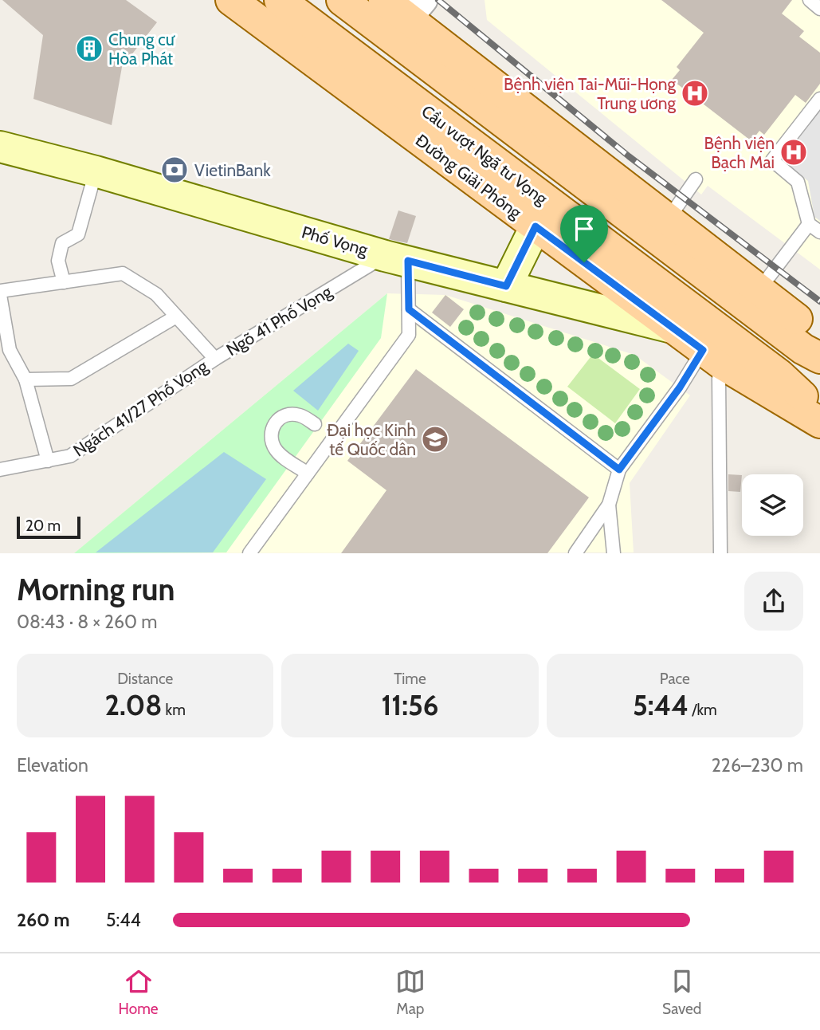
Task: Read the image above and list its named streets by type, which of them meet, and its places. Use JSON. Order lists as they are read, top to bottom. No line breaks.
{"streets":{"main road":["Cầu vượt Ngã tư Vọng","Đường Giải Phóng"],"street":["Phố Vọng"],"lane":["Ngõ 41 Phố Vọng","Ngách 41/27 Phố Vọng"]},"crossings":[["Đường Giải Phóng","Phố Vọng"],["Phố Vọng","Ngõ 41 Phố Vọng"],["Ngõ 41 Phố Vọng","Ngách 41/27 Phố Vọng"]],"places":{"building":["Chung cư Hòa Phát"],"hospital":["Bệnh viện Tai-Mũi-Họng Trung ương","Bệnh viện Bạch Mai"],"bank":["VietinBank"],"school or university":["Đại học Kinh tế Quốc dân"]},"scale_bar":"20 m","page":{"scale":"20 m","heading":["Morning run","08:43 · 8 × 260 m"],"stats":[["Distance","2.08 km"],["Time","11:56"],["Pace","5:44 /km"]],"chart":["Elevation","226–230 m"],"list":[{"name":"260 m","note":"5:44"}],"tabs":["Home","Map","Saved"]}}
